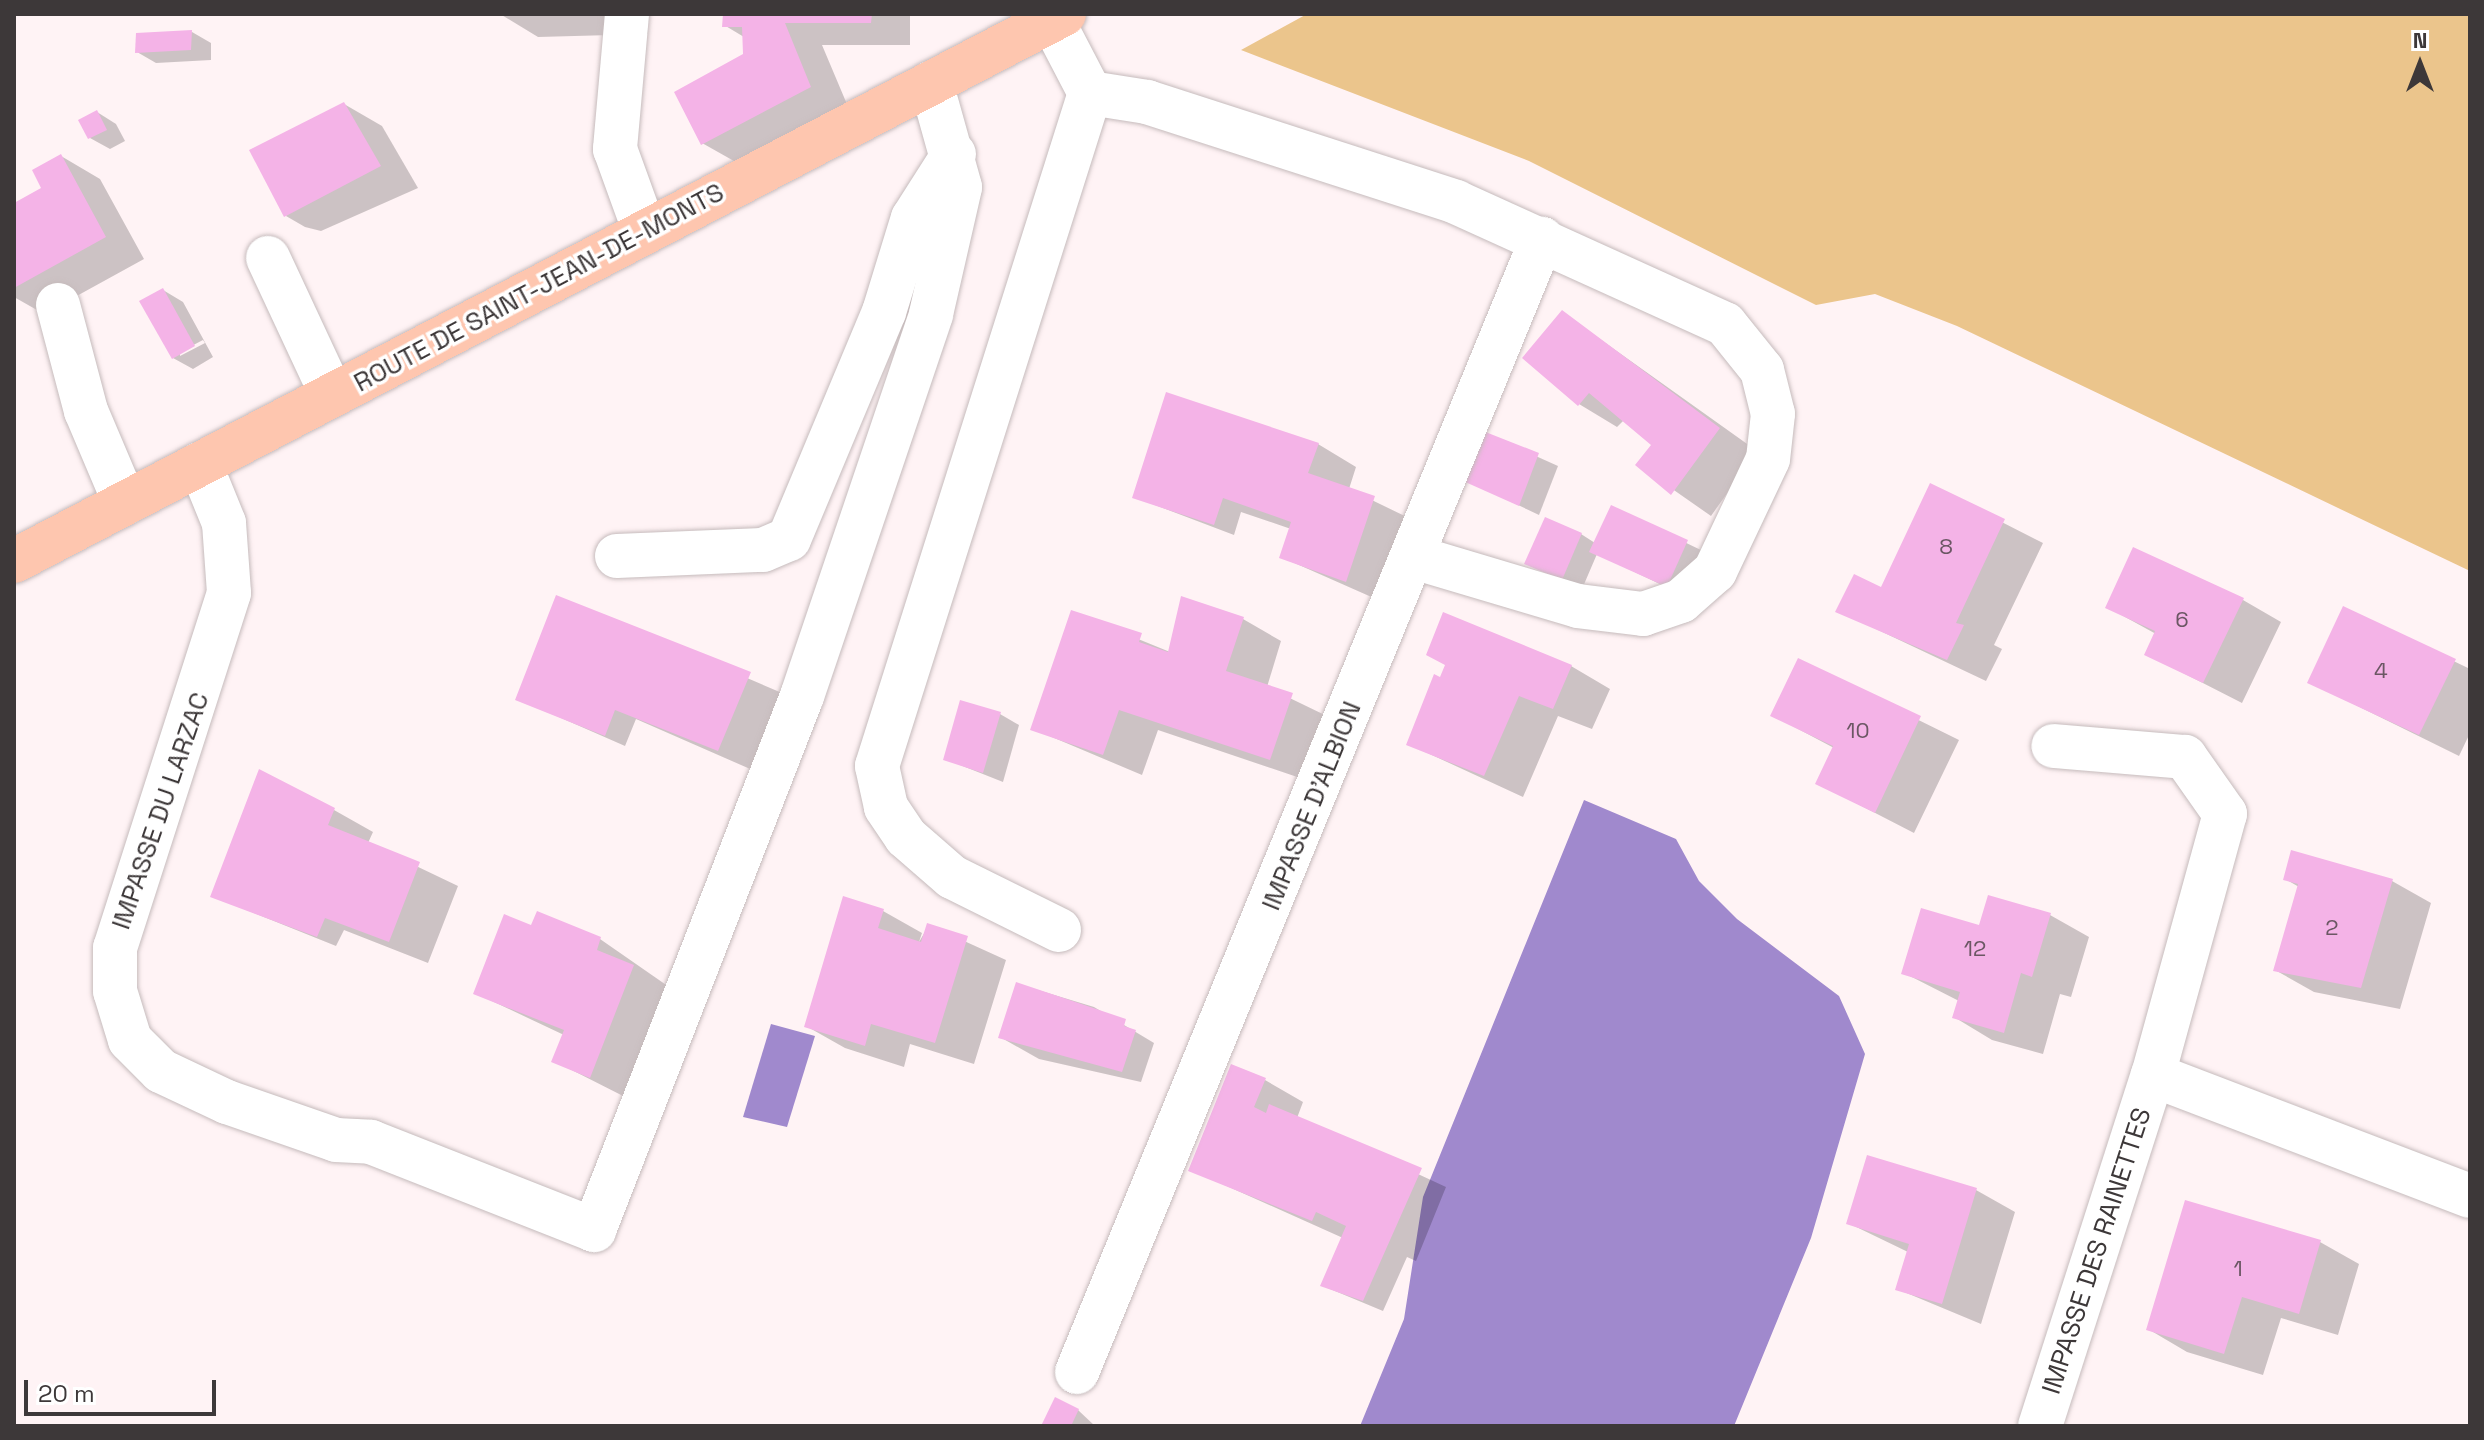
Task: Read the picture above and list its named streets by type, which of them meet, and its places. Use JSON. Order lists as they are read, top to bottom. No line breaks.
{"streets":{"main road":["ROUTE DE SAINT-JEAN-DE-MONTS"],"street":["IMPASSE D'ALBION","IMPASSE DU LARZAC","IMPASSE DES RAINETTES"]},"crossings":[["ROUTE DE SAINT-JEAN-DE-MONTS","IMPASSE DU LARZAC"]],"house_numbers":["8","6","4","10","2","12","1"],"scale_bar":"20 m","north":"top"}
